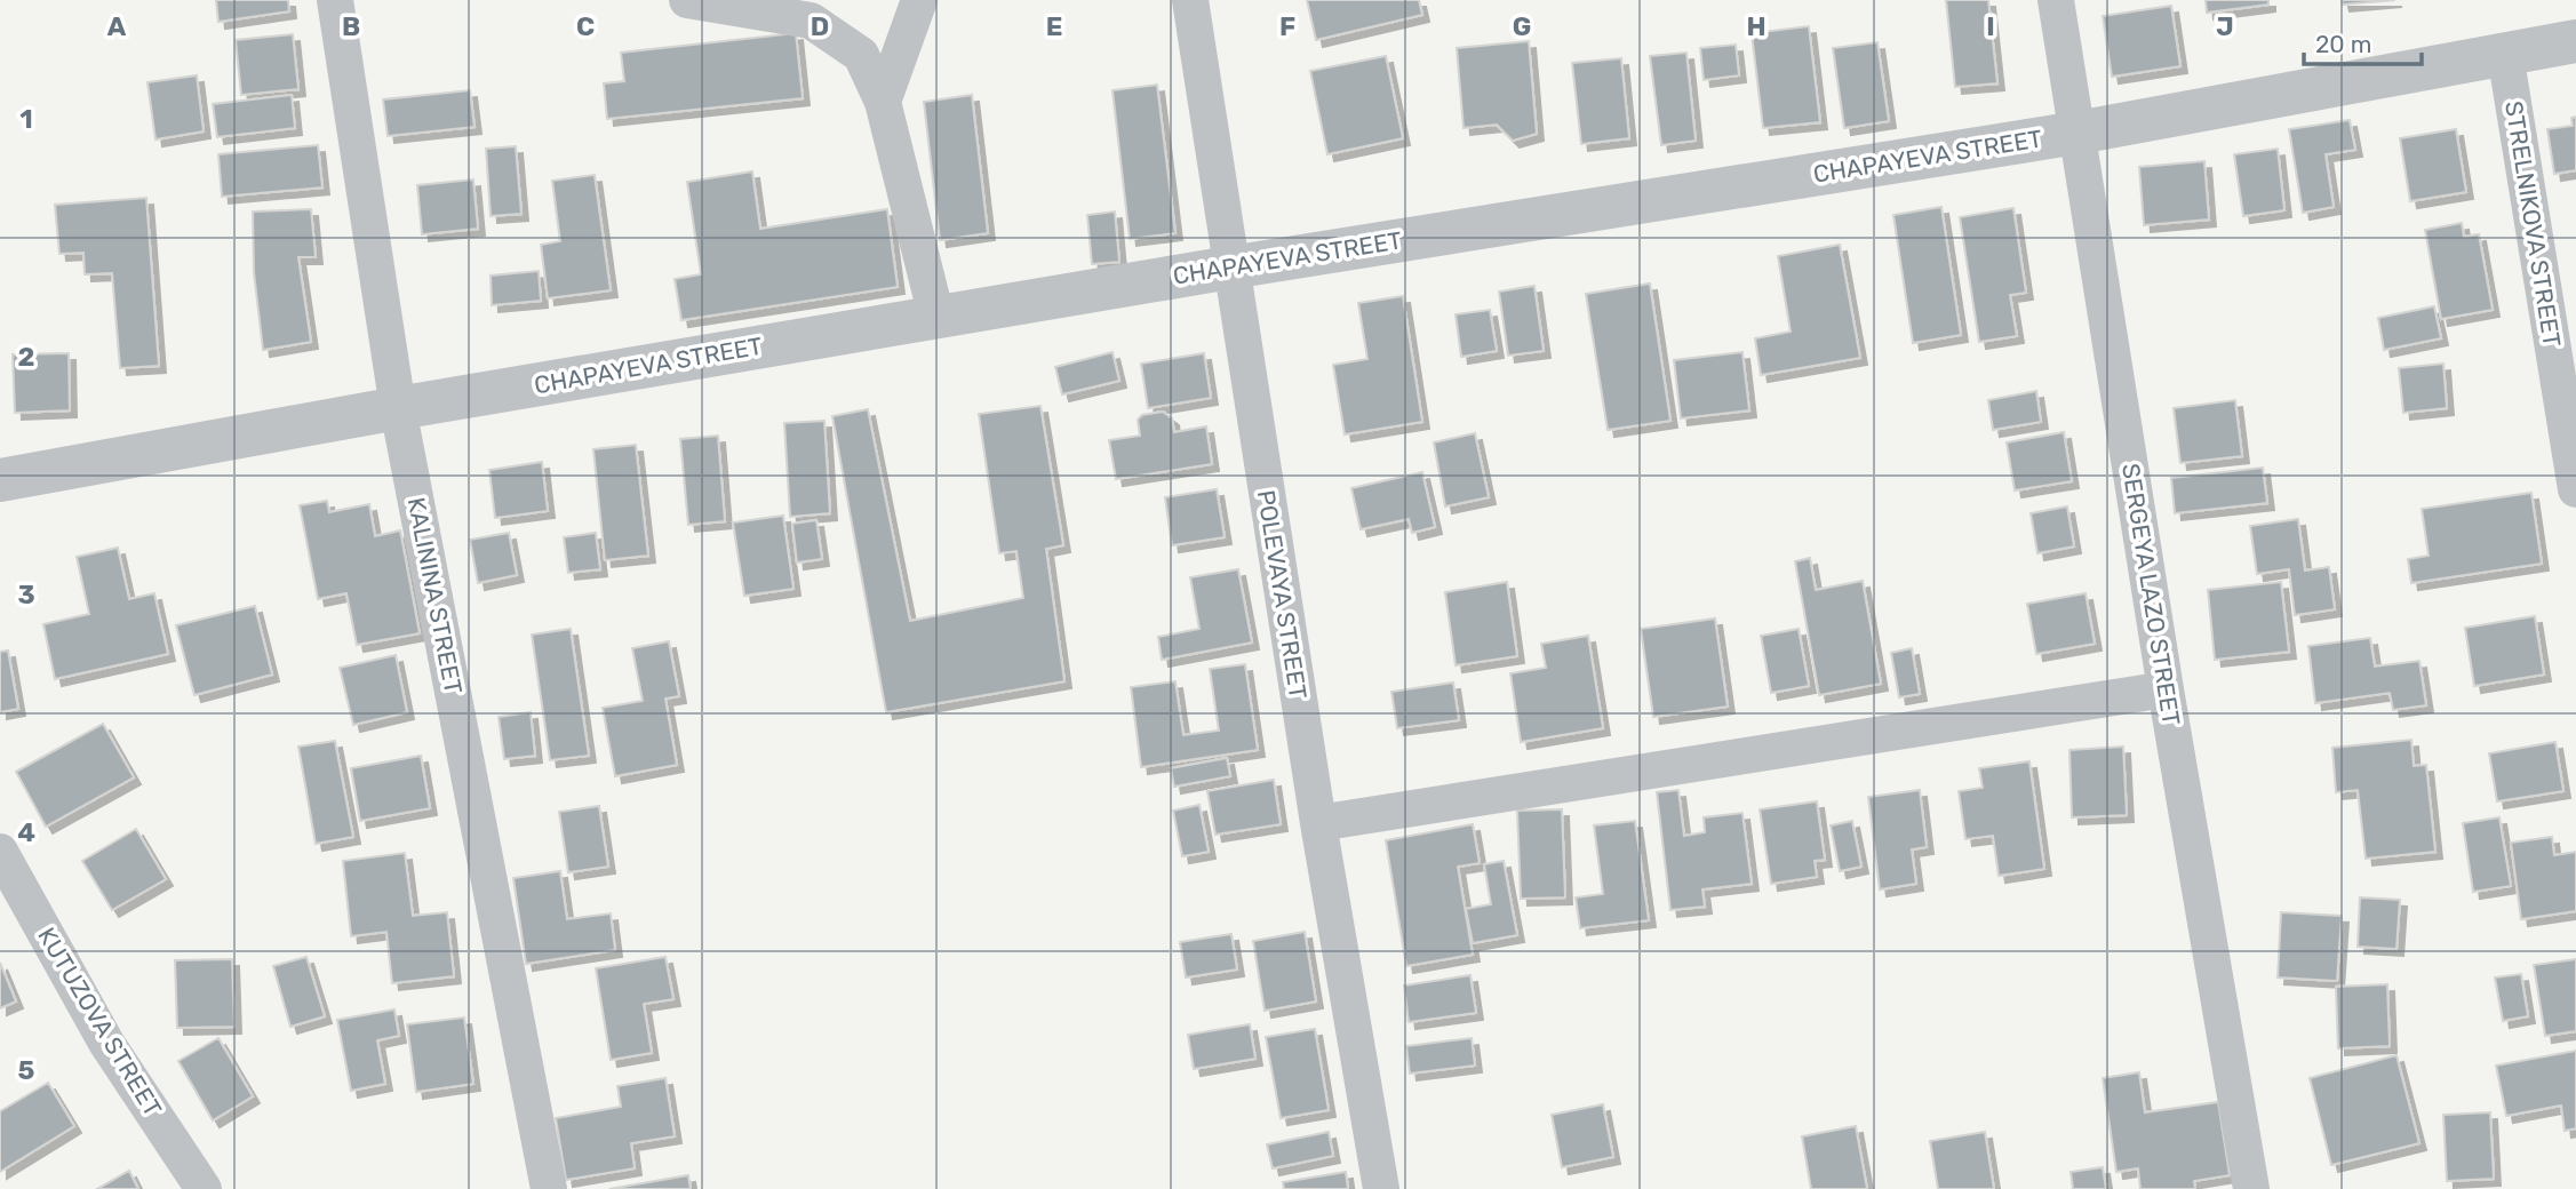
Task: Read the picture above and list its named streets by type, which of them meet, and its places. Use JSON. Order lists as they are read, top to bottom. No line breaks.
{"streets":{"street":["CHAPAYEVA STREET","STRELNIKOVA STREET","POLEVAYA STREET","SERGEYA LAZO STREET","KALININA STREET","KUTUZOVA STREET"]},"crossings":[["CHAPAYEVA STREET","STRELNIKOVA STREET"],["CHAPAYEVA STREET","POLEVAYA STREET"],["CHAPAYEVA STREET","SERGEYA LAZO STREET"],["CHAPAYEVA STREET","KALININA STREET"]],"scale_bar":"20 m","grid":{"columns":["A","B","C","D","E","F","G","H","I","J"],"rows":["1","2","3","4","5"]}}
